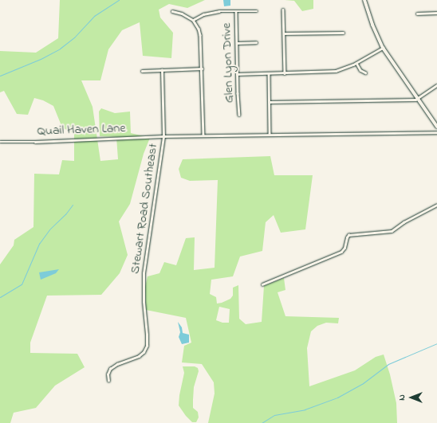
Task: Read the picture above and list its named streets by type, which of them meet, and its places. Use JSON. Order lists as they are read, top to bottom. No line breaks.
{"streets":{"street":["Glen Lyon Drive","Quail Haven Lane","Stewart Road Southeast"]},"crossings":[["Quail Haven Lane","Stewart Road Southeast"]],"north":"left"}
